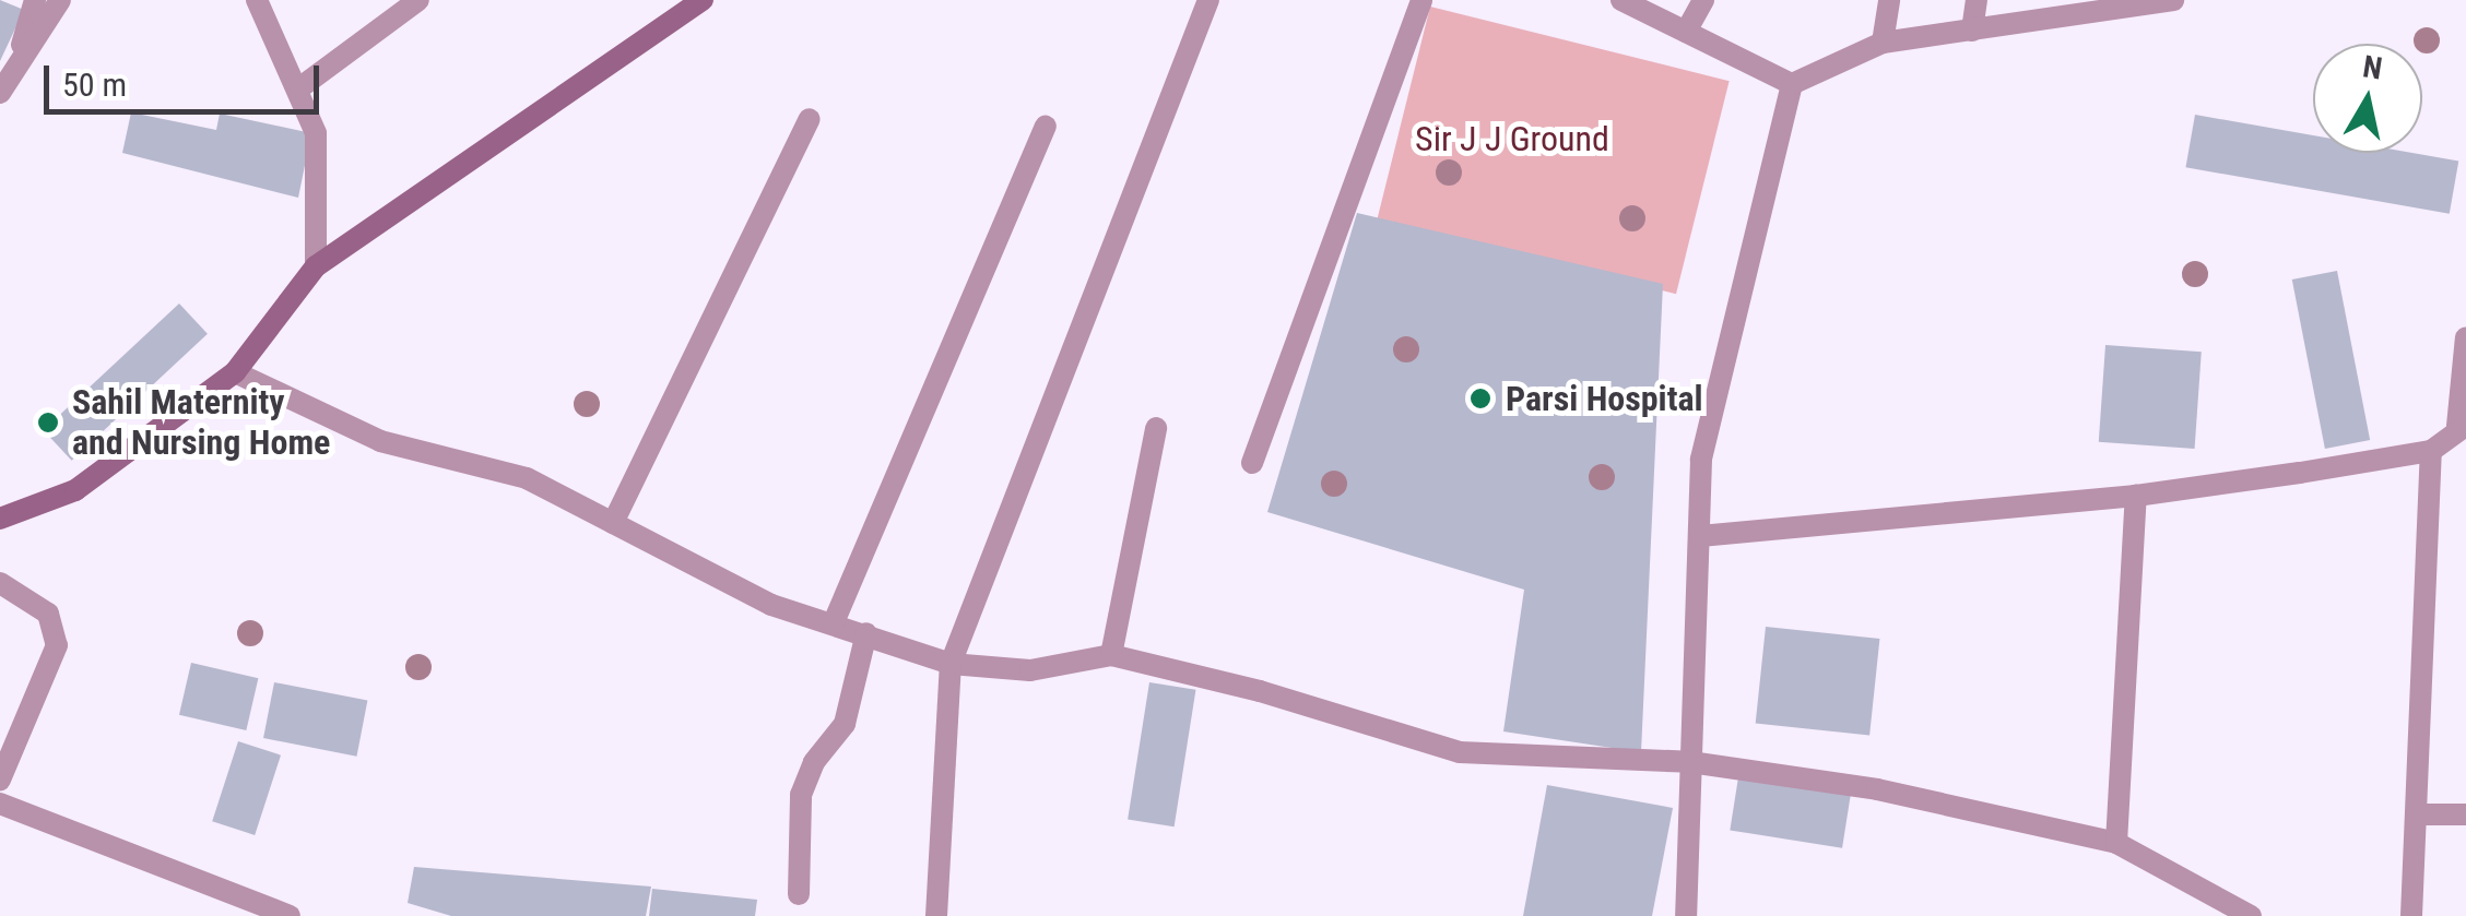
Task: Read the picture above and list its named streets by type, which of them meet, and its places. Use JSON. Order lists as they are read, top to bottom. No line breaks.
{"parks":["Sir J J Ground"],"places":["Parsi Hospital","Sahil Maternity and Nursing Home"],"scale_bar":"50 m","north":"top"}
